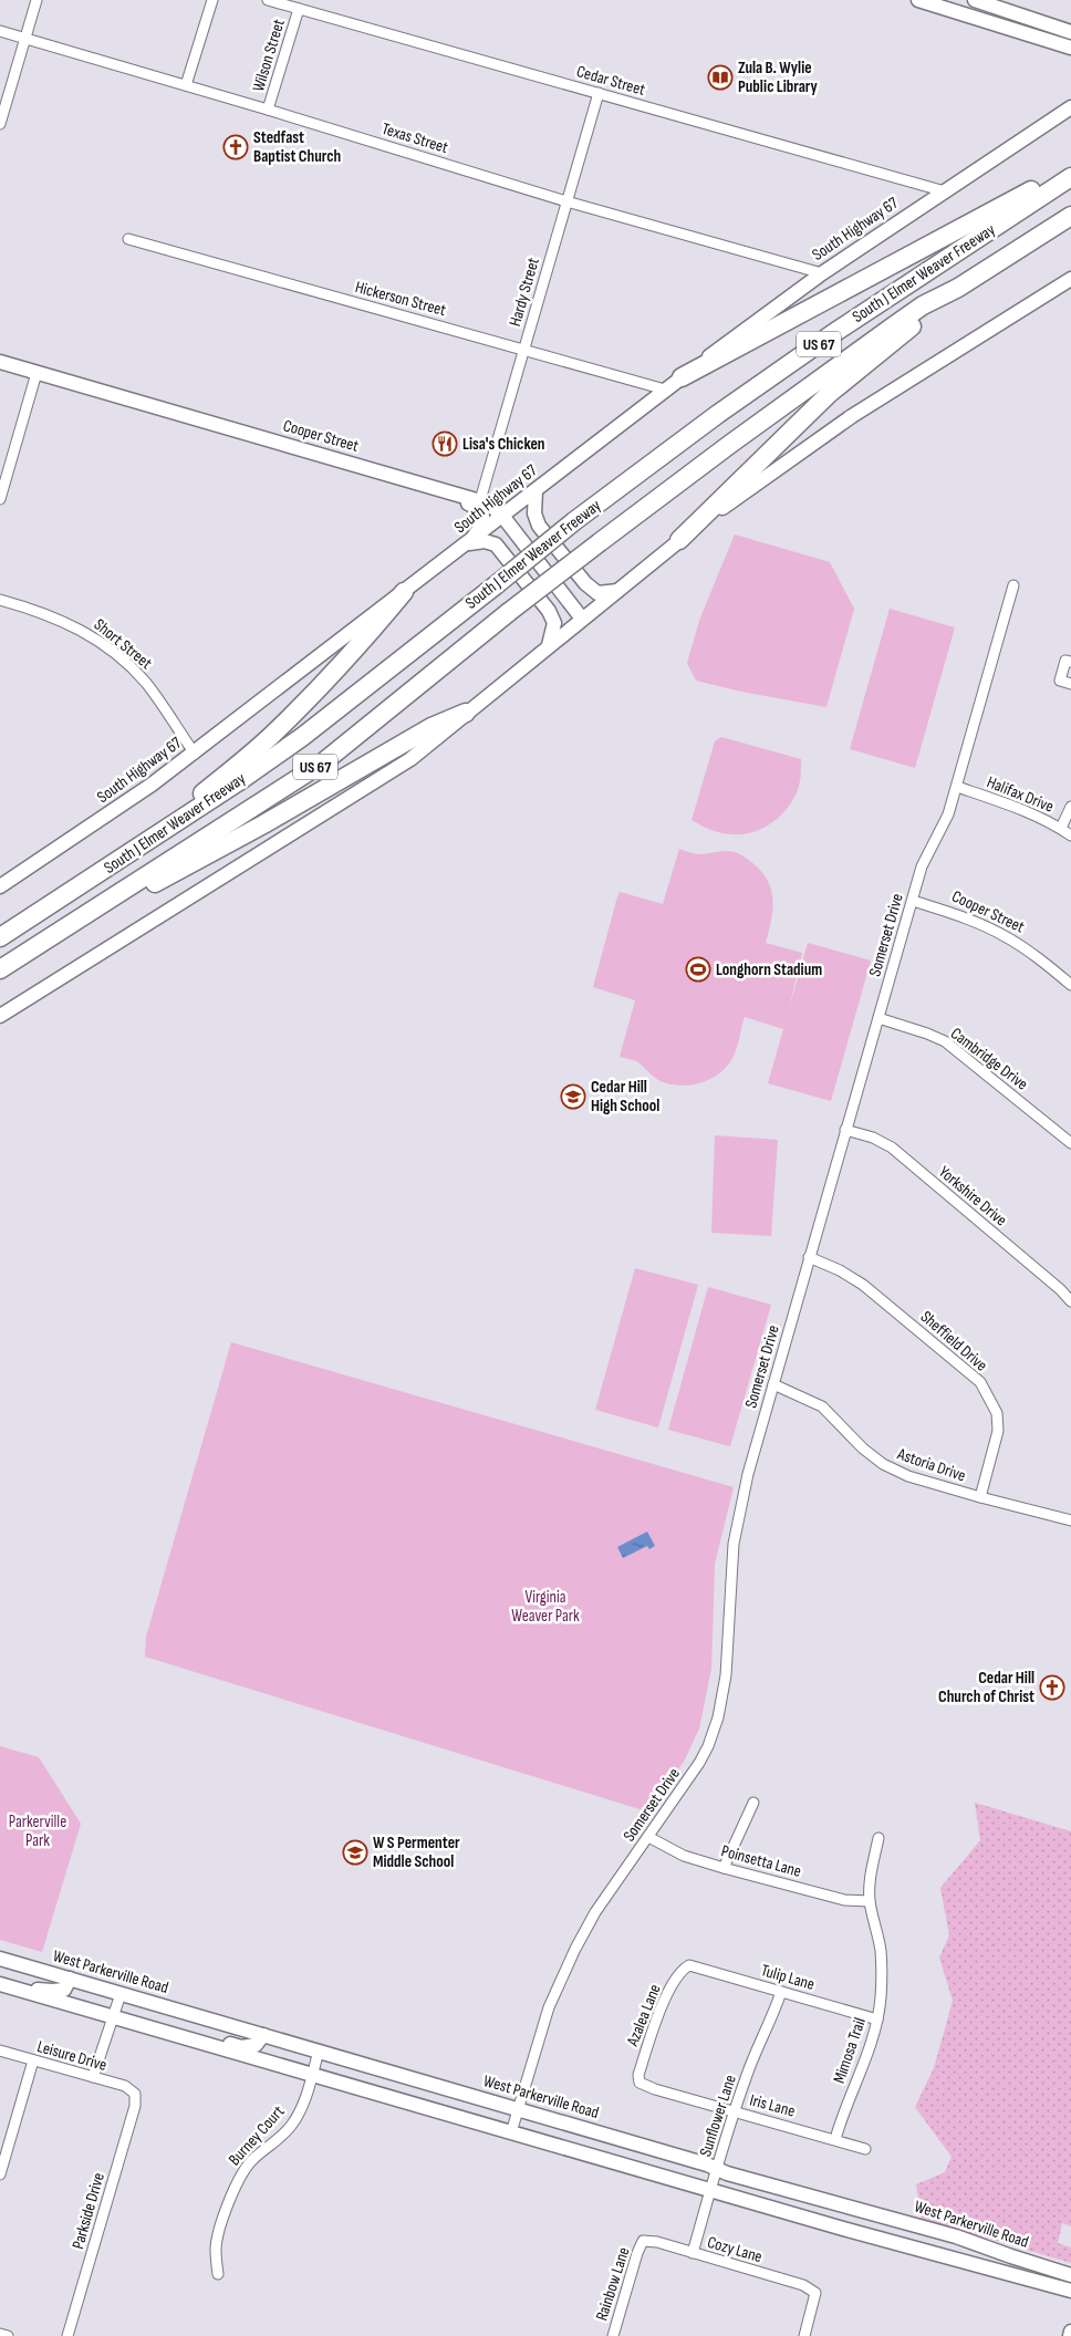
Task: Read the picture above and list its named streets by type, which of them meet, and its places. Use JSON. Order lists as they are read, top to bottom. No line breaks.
{"streets":{"highway":["South J Elmer Weaver Freeway","US 67"],"main road":["South Highway 67","Cooper Street","West Parkerville Road"],"street":["Wilson Street","Cedar Street","Texas Street","Hardy Street","Hickerson Street","Short Street","Halifax Drive","Somerset Drive","Cambridge Drive","Yorkshire Drive","Sheffield Drive","Astoria Drive","Poinsetta Lane","Tulip Lane","Azalea Lane","Mimosa Trail","Leisure Drive","Iris Lane","Sunflower Lane","Burney Court","Parkside Drive","Cozy Lane","Rainbow Lane"]},"crossings":[["Wilson Street","Cedar Street"],["Wilson Street","Texas Street"],["Cedar Street","South Highway 67"],["Cedar Street","Hardy Street"],["Texas Street","South Highway 67"],["Texas Street","Hardy Street"],["South Highway 67","Hickerson Street"],["South Highway 67","Cooper Street"],["South Highway 67","Short Street"],["Hardy Street","Hickerson Street"],["Hardy Street","Cooper Street"],["Cooper Street","Somerset Drive"],["Halifax Drive","Somerset Drive"],["Somerset Drive","Cambridge Drive"],["Somerset Drive","Yorkshire Drive"],["Somerset Drive","Sheffield Drive"],["Somerset Drive","Astoria Drive"],["Somerset Drive","Poinsetta Lane"],["Somerset Drive","West Parkerville Road"],["Sheffield Drive","Astoria Drive"],["Poinsetta Lane","Mimosa Trail"],["West Parkerville Road","Sunflower Lane"],["West Parkerville Road","Burney Court"],["Tulip Lane","Azalea Lane"],["Tulip Lane","Mimosa Trail"],["Tulip Lane","Sunflower Lane"],["Azalea Lane","Iris Lane"],["Mimosa Trail","Iris Lane"],["Leisure Drive","Parkside Drive"],["Iris Lane","Sunflower Lane"],["Sunflower Lane","Cozy Lane"],["Cozy Lane","Rainbow Lane"]],"parks":["Virginia Weaver Park","Parkerville Park"],"places":{"library":["Zula B. Wylie Public Library"],"church":["Stedfast Baptist Church","Cedar Hill Church of Christ"],"restaurant":["Lisa's Chicken"],"sports":["Longhorn Stadium"],"school or university":["Cedar Hill High School","W S Permenter Middle School"]}}
